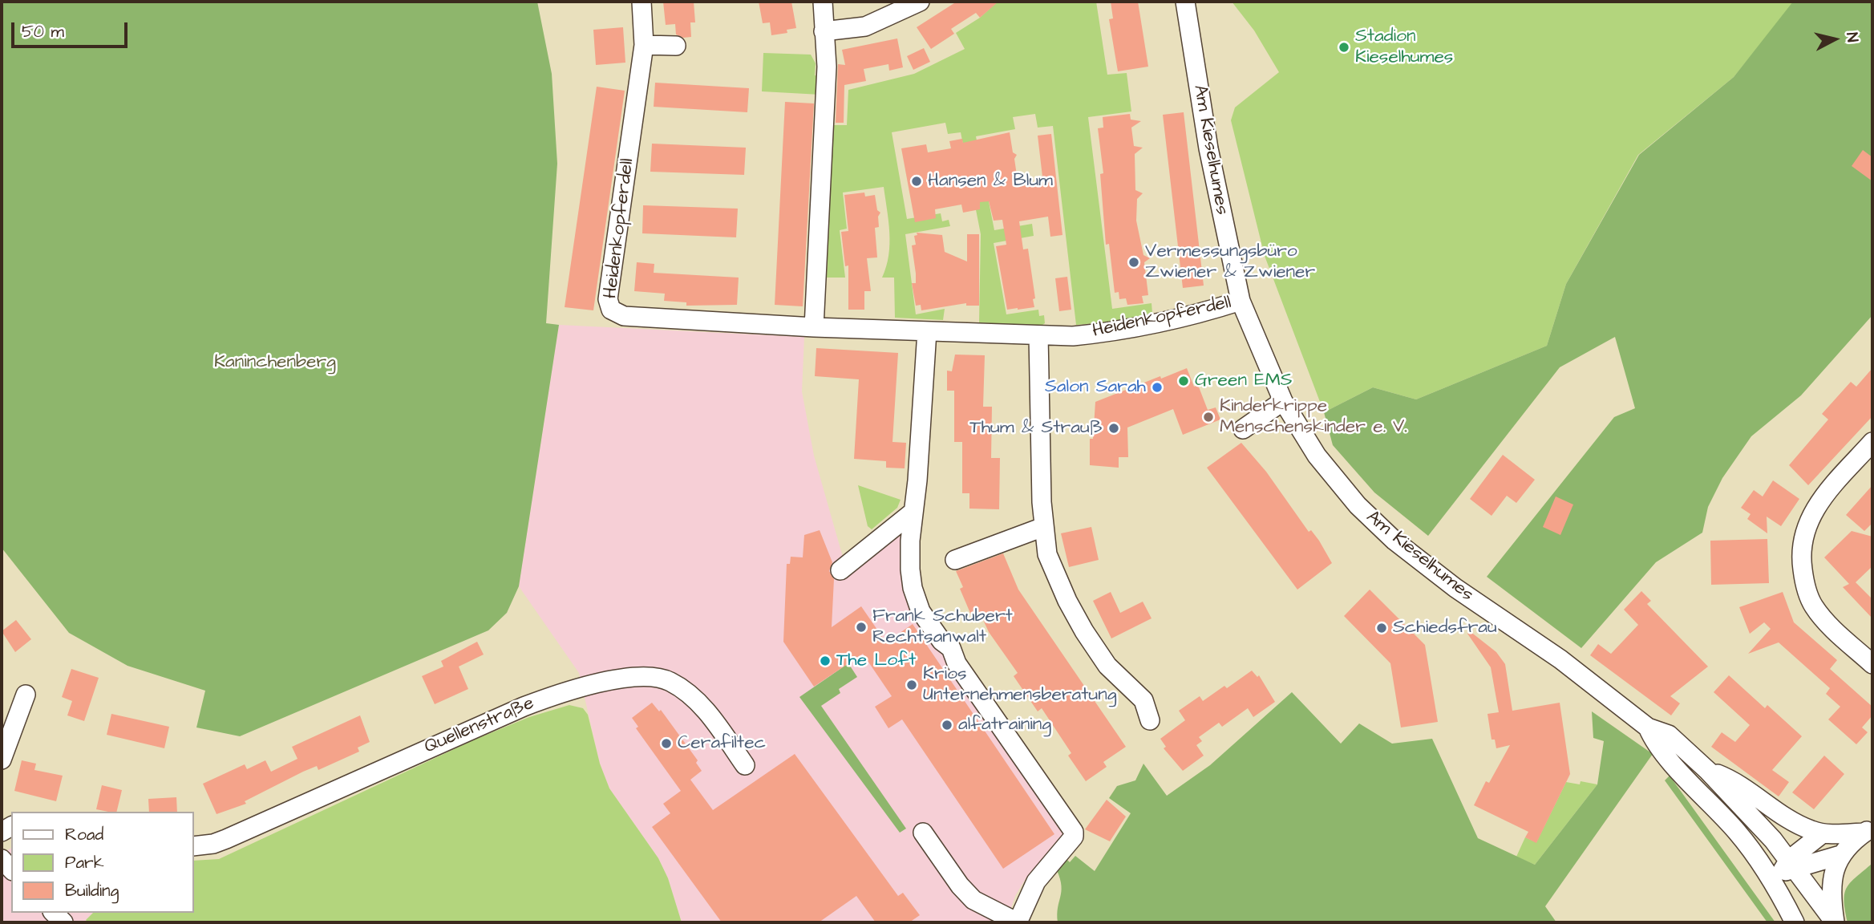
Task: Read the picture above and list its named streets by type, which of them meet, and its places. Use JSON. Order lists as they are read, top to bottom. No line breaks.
{"streets":{"street":["Am Kieselhumes","Heidenkopferdell","Quellenstraße"]},"crossings":[["Am Kieselhumes","Heidenkopferdell"]],"parks":["Kaninchenberg"],"places":["Stadion Kieselhumes","Hansen & Blum","Vermessungsbüro Zwiener & Zwiener","Green EMS","Salon Sarah","Kinderkrippe Menschenskinder e. V.","Thum & Strauß","Frank Schubert Rechtsanwalt","Schiedsfrau","The Loft","Krios Unternehmensberatung","alfatraining","Cerafiltec"],"legend":["Road","Park","Building"],"scale_bar":"50 m","north":"right"}
